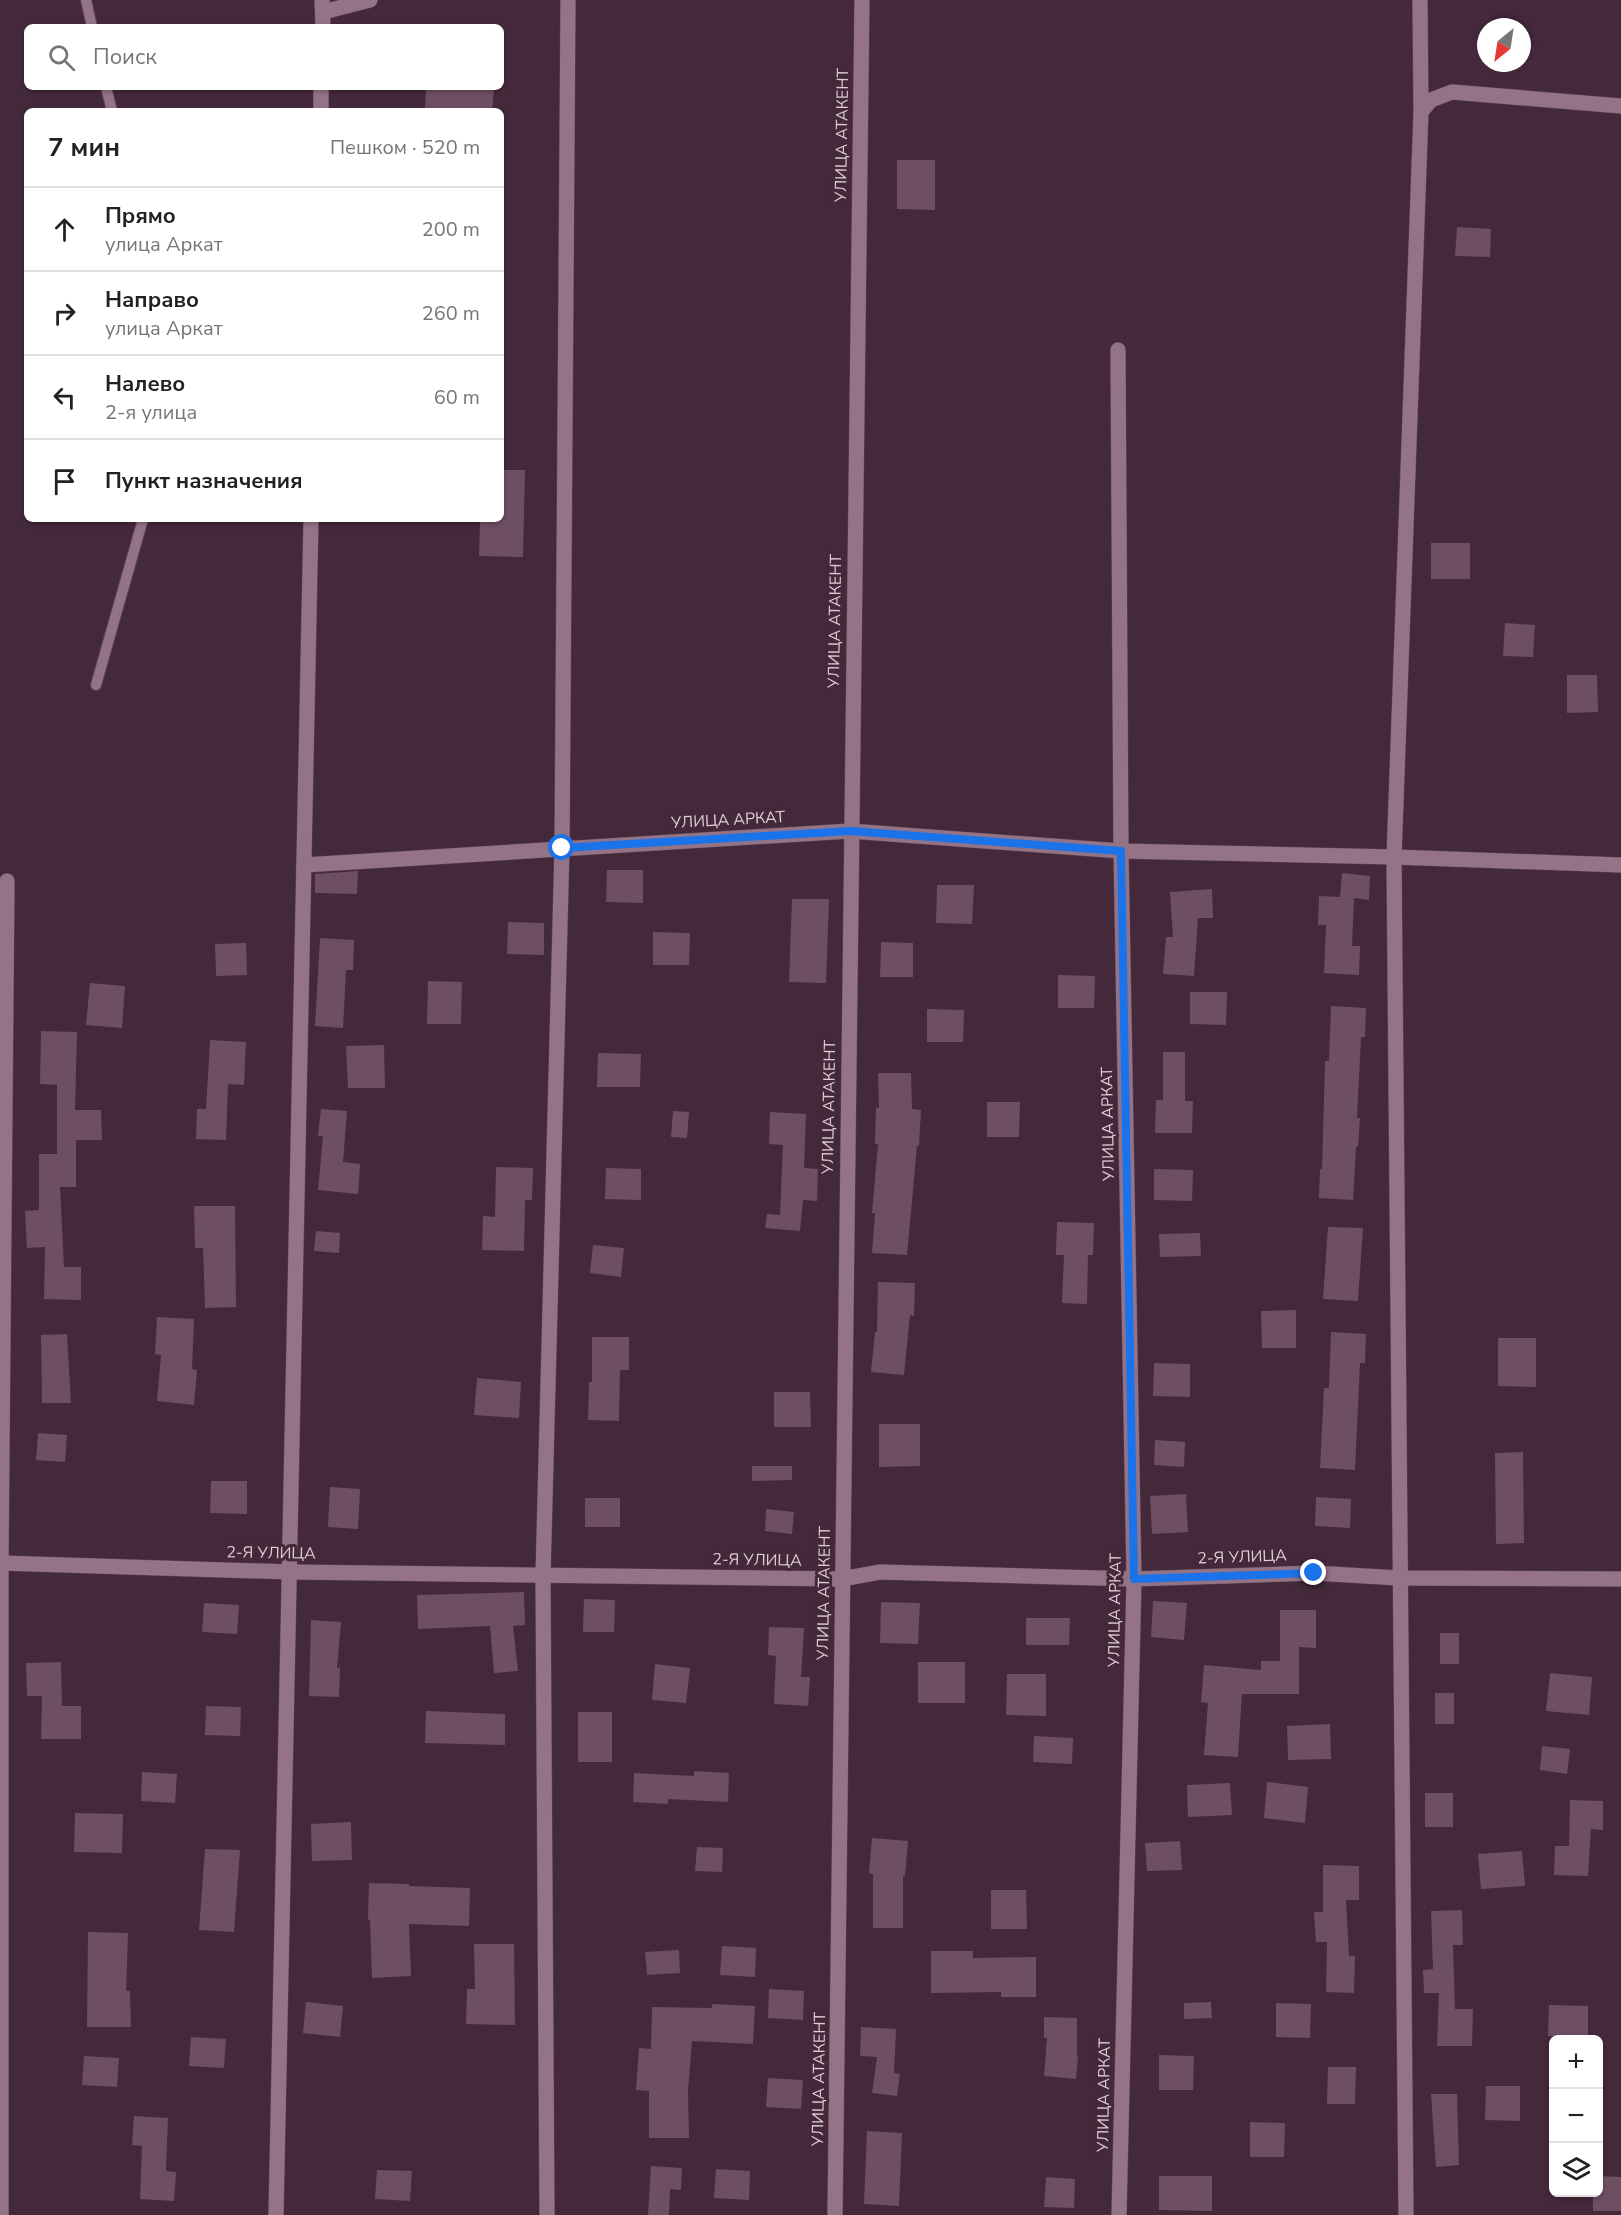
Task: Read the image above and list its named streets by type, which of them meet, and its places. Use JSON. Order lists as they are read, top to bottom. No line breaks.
{"streets":{"street":["УЛИЦА АТАКЕНТ","УЛИЦА АРКАТ","2-Я УЛИЦА"]},"crossings":[["УЛИЦА АТАКЕНТ","УЛИЦА АРКАТ"],["УЛИЦА АТАКЕНТ","2-Я УЛИЦА"],["УЛИЦА АРКАТ","2-Я УЛИЦА"]],"north":"bottom left","page":{"search":"Поиск","heading":["7 мин","Пешком · 520 m"],"list":[["Прямо","улица Аркат","200 m"],["Направо","улица Аркат","260 m"],["Налево","2-я улица","60 m"],"Пункт назначения"],"map_buttons":["+","−"]}}
